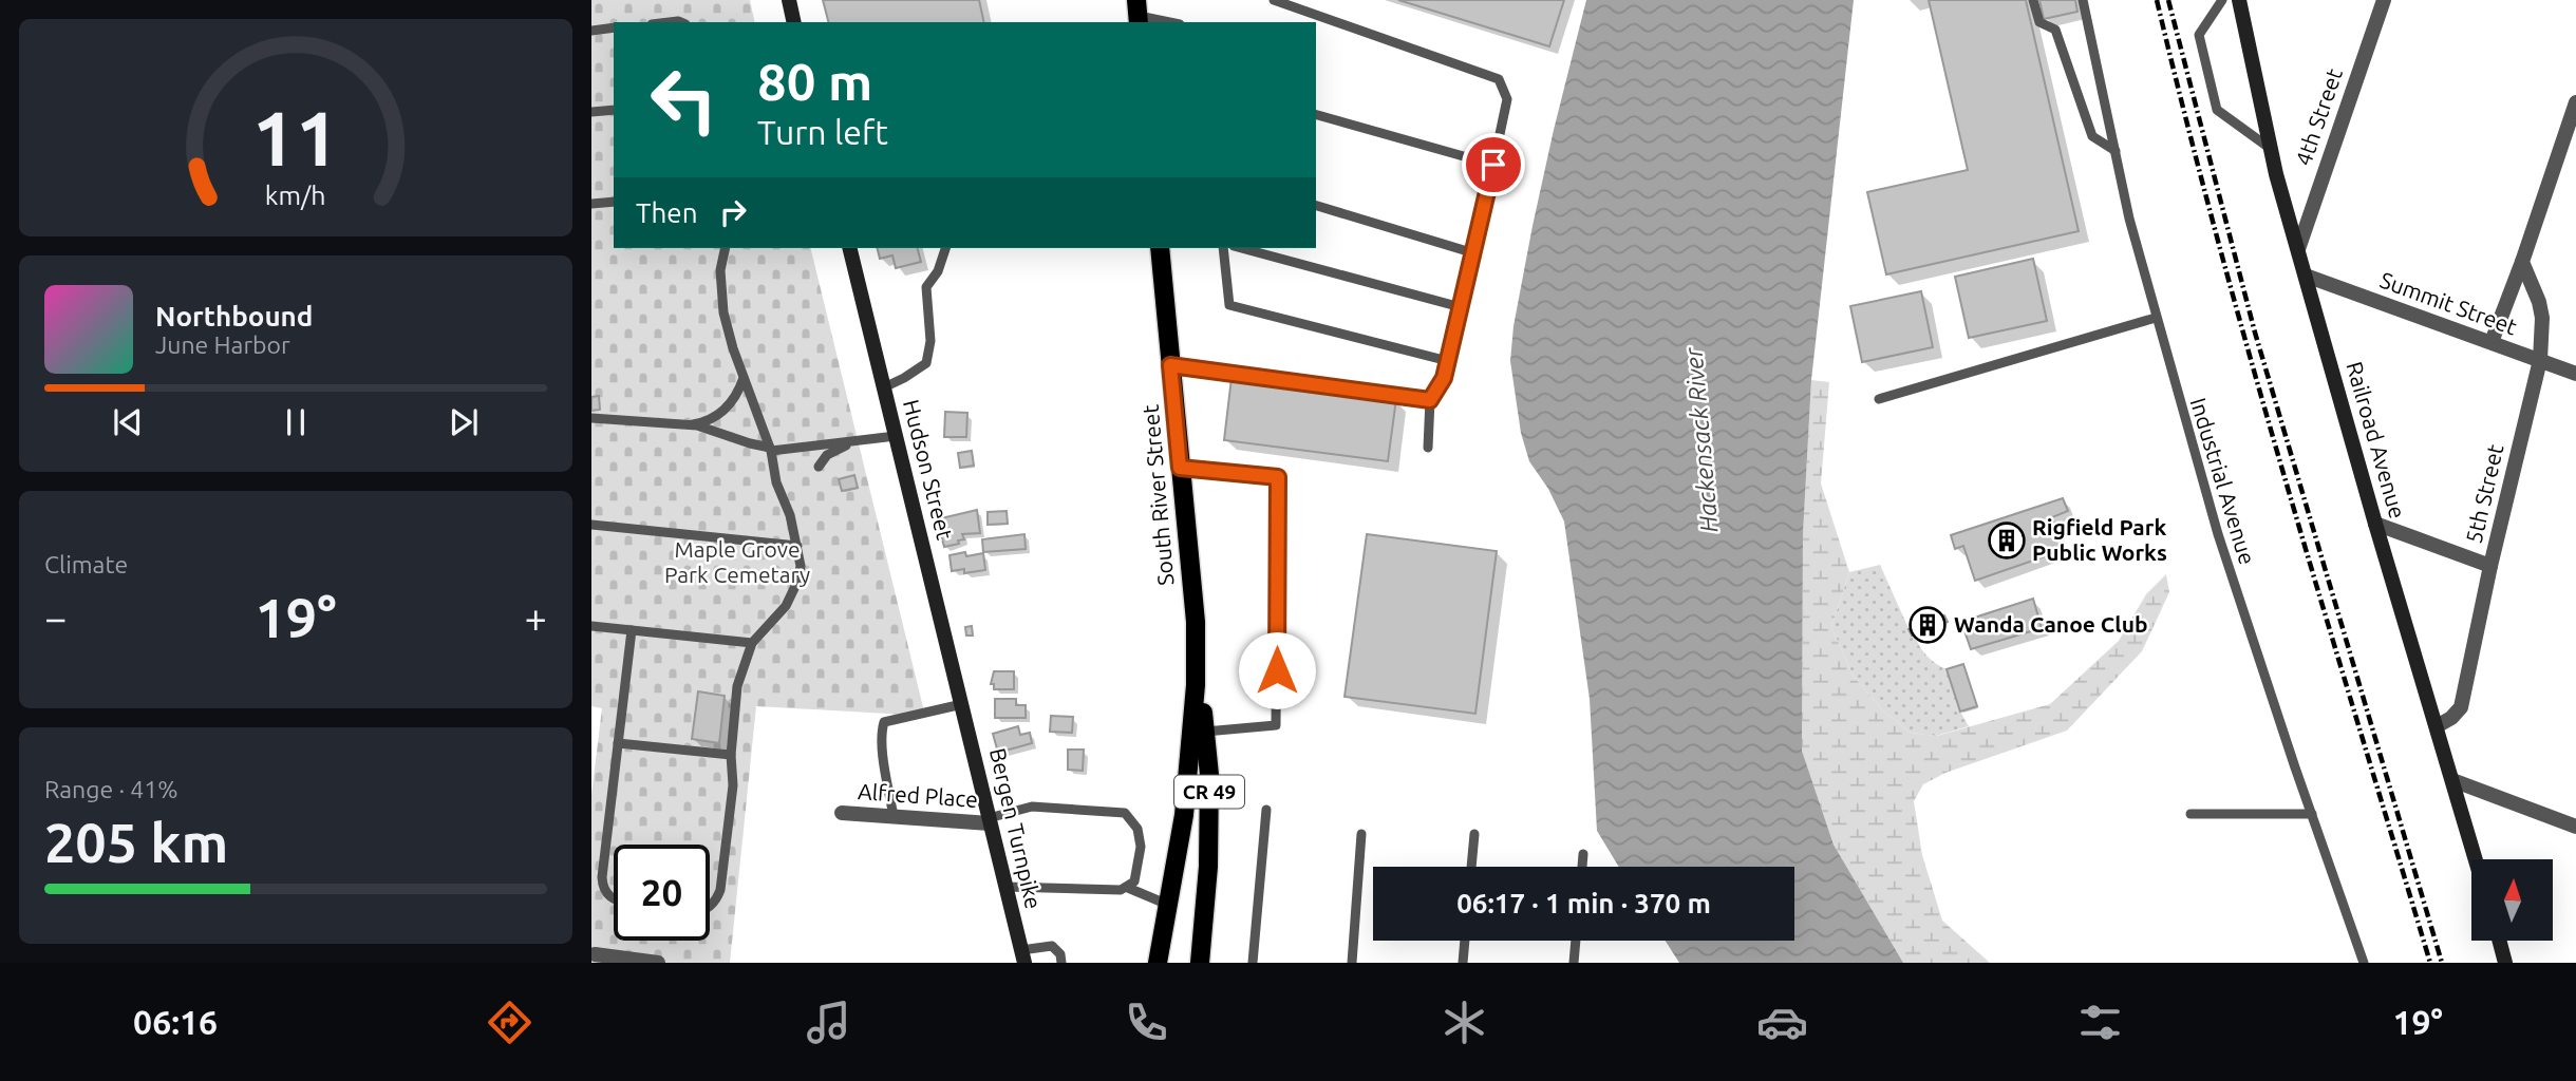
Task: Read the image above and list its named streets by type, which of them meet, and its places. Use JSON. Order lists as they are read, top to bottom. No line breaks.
{"streets":{"main road":["Railroad Avenue","Hudson Street","South River Street","CR 49","Bergen Turnpike"],"street":["4th Street","Summit Street","5th Street","Alfred Place"],"lane":["Industrial Avenue"]},"crossings":[["4th Street","Railroad Avenue"],["Summit Street","Railroad Avenue"],["Summit Street","5th Street"],["Railroad Avenue","5th Street"],["Hudson Street","Bergen Turnpike"],["South River Street","CR 49"],["Alfred Place","Bergen Turnpike"]],"water":["Hackensack River"],"parks":["Maple Grove Park Cemetary"],"places":{"building":["Rigfield Park Public Works","Wanda Canoe Club"]},"north":"top","page":{"turn":["80 m","Turn left"],"then":"Then","song":["Northbound","June Harbor"],"tile":["Climate",["Range · 41%","205 km"]],"heat":["−","19°","+"],"limit":"20","trip":"06:17 · 1 min · 370 m","tabs":["06:16","19°"],"gauge":["11","km/h"]}}
